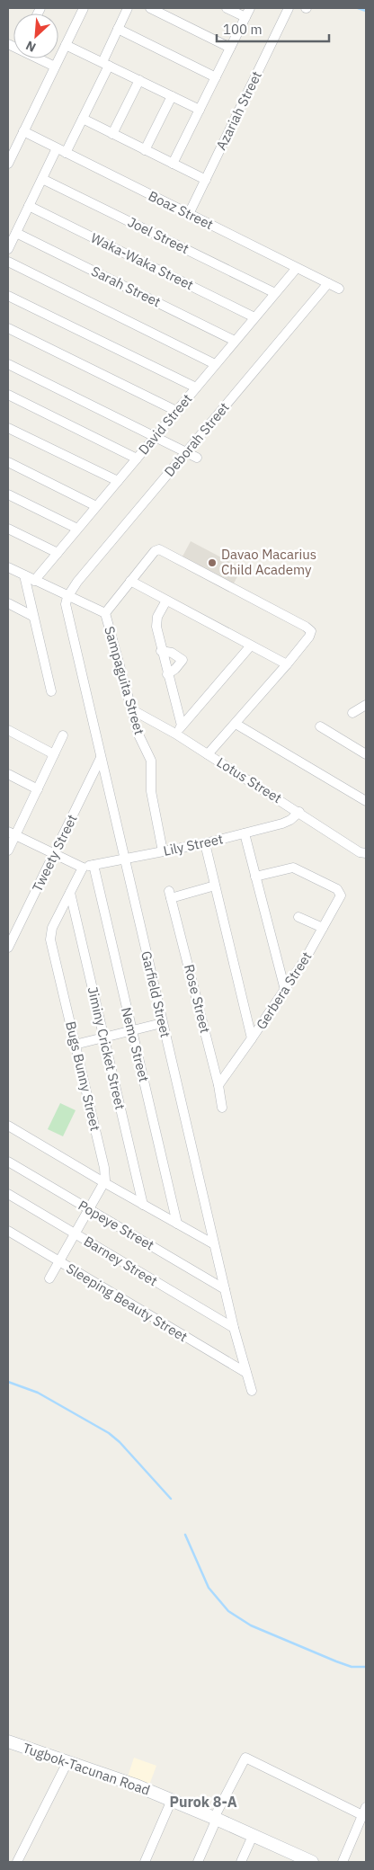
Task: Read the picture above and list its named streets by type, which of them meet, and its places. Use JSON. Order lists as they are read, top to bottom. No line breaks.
{"streets":{"street":["Azariah Street","Boaz Street","Joel Street","Waka-Waka Street","Sarah Street","David Street","Deborah Street","Sampaguita Street","Lotus Street","Lily Street","Tweety Street","Gerbera Street","Garfield Street","Rose Street","Nemo Street","Jiminy Cricket Street","Bugs Bunny Street","Popeye Street","Barney Street","Sleeping Beauty Street","Tugbok-Tacunan Road"]},"crossings":[["Azariah Street","Boaz Street"],["Boaz Street","David Street"],["Boaz Street","Deborah Street"],["Joel Street","David Street"],["Waka-Waka Street","David Street"],["Sarah Street","David Street"],["Deborah Street","Garfield Street"],["Sampaguita Street","Lotus Street"],["Sampaguita Street","Lily Street"],["Lotus Street","Lily Street"],["Lily Street","Garfield Street"],["Lily Street","Nemo Street"],["Lily Street","Bugs Bunny Street"],["Tweety Street","Garfield Street"],["Gerbera Street","Rose Street"],["Garfield Street","Popeye Street"],["Garfield Street","Barney Street"],["Garfield Street","Sleeping Beauty Street"],["Jiminy Cricket Street","Bugs Bunny Street"]],"districts":["Purok 8-A"],"places":["Davao Macarius Child Academy"],"scale_bar":"100 m","north":"bottom left"}
